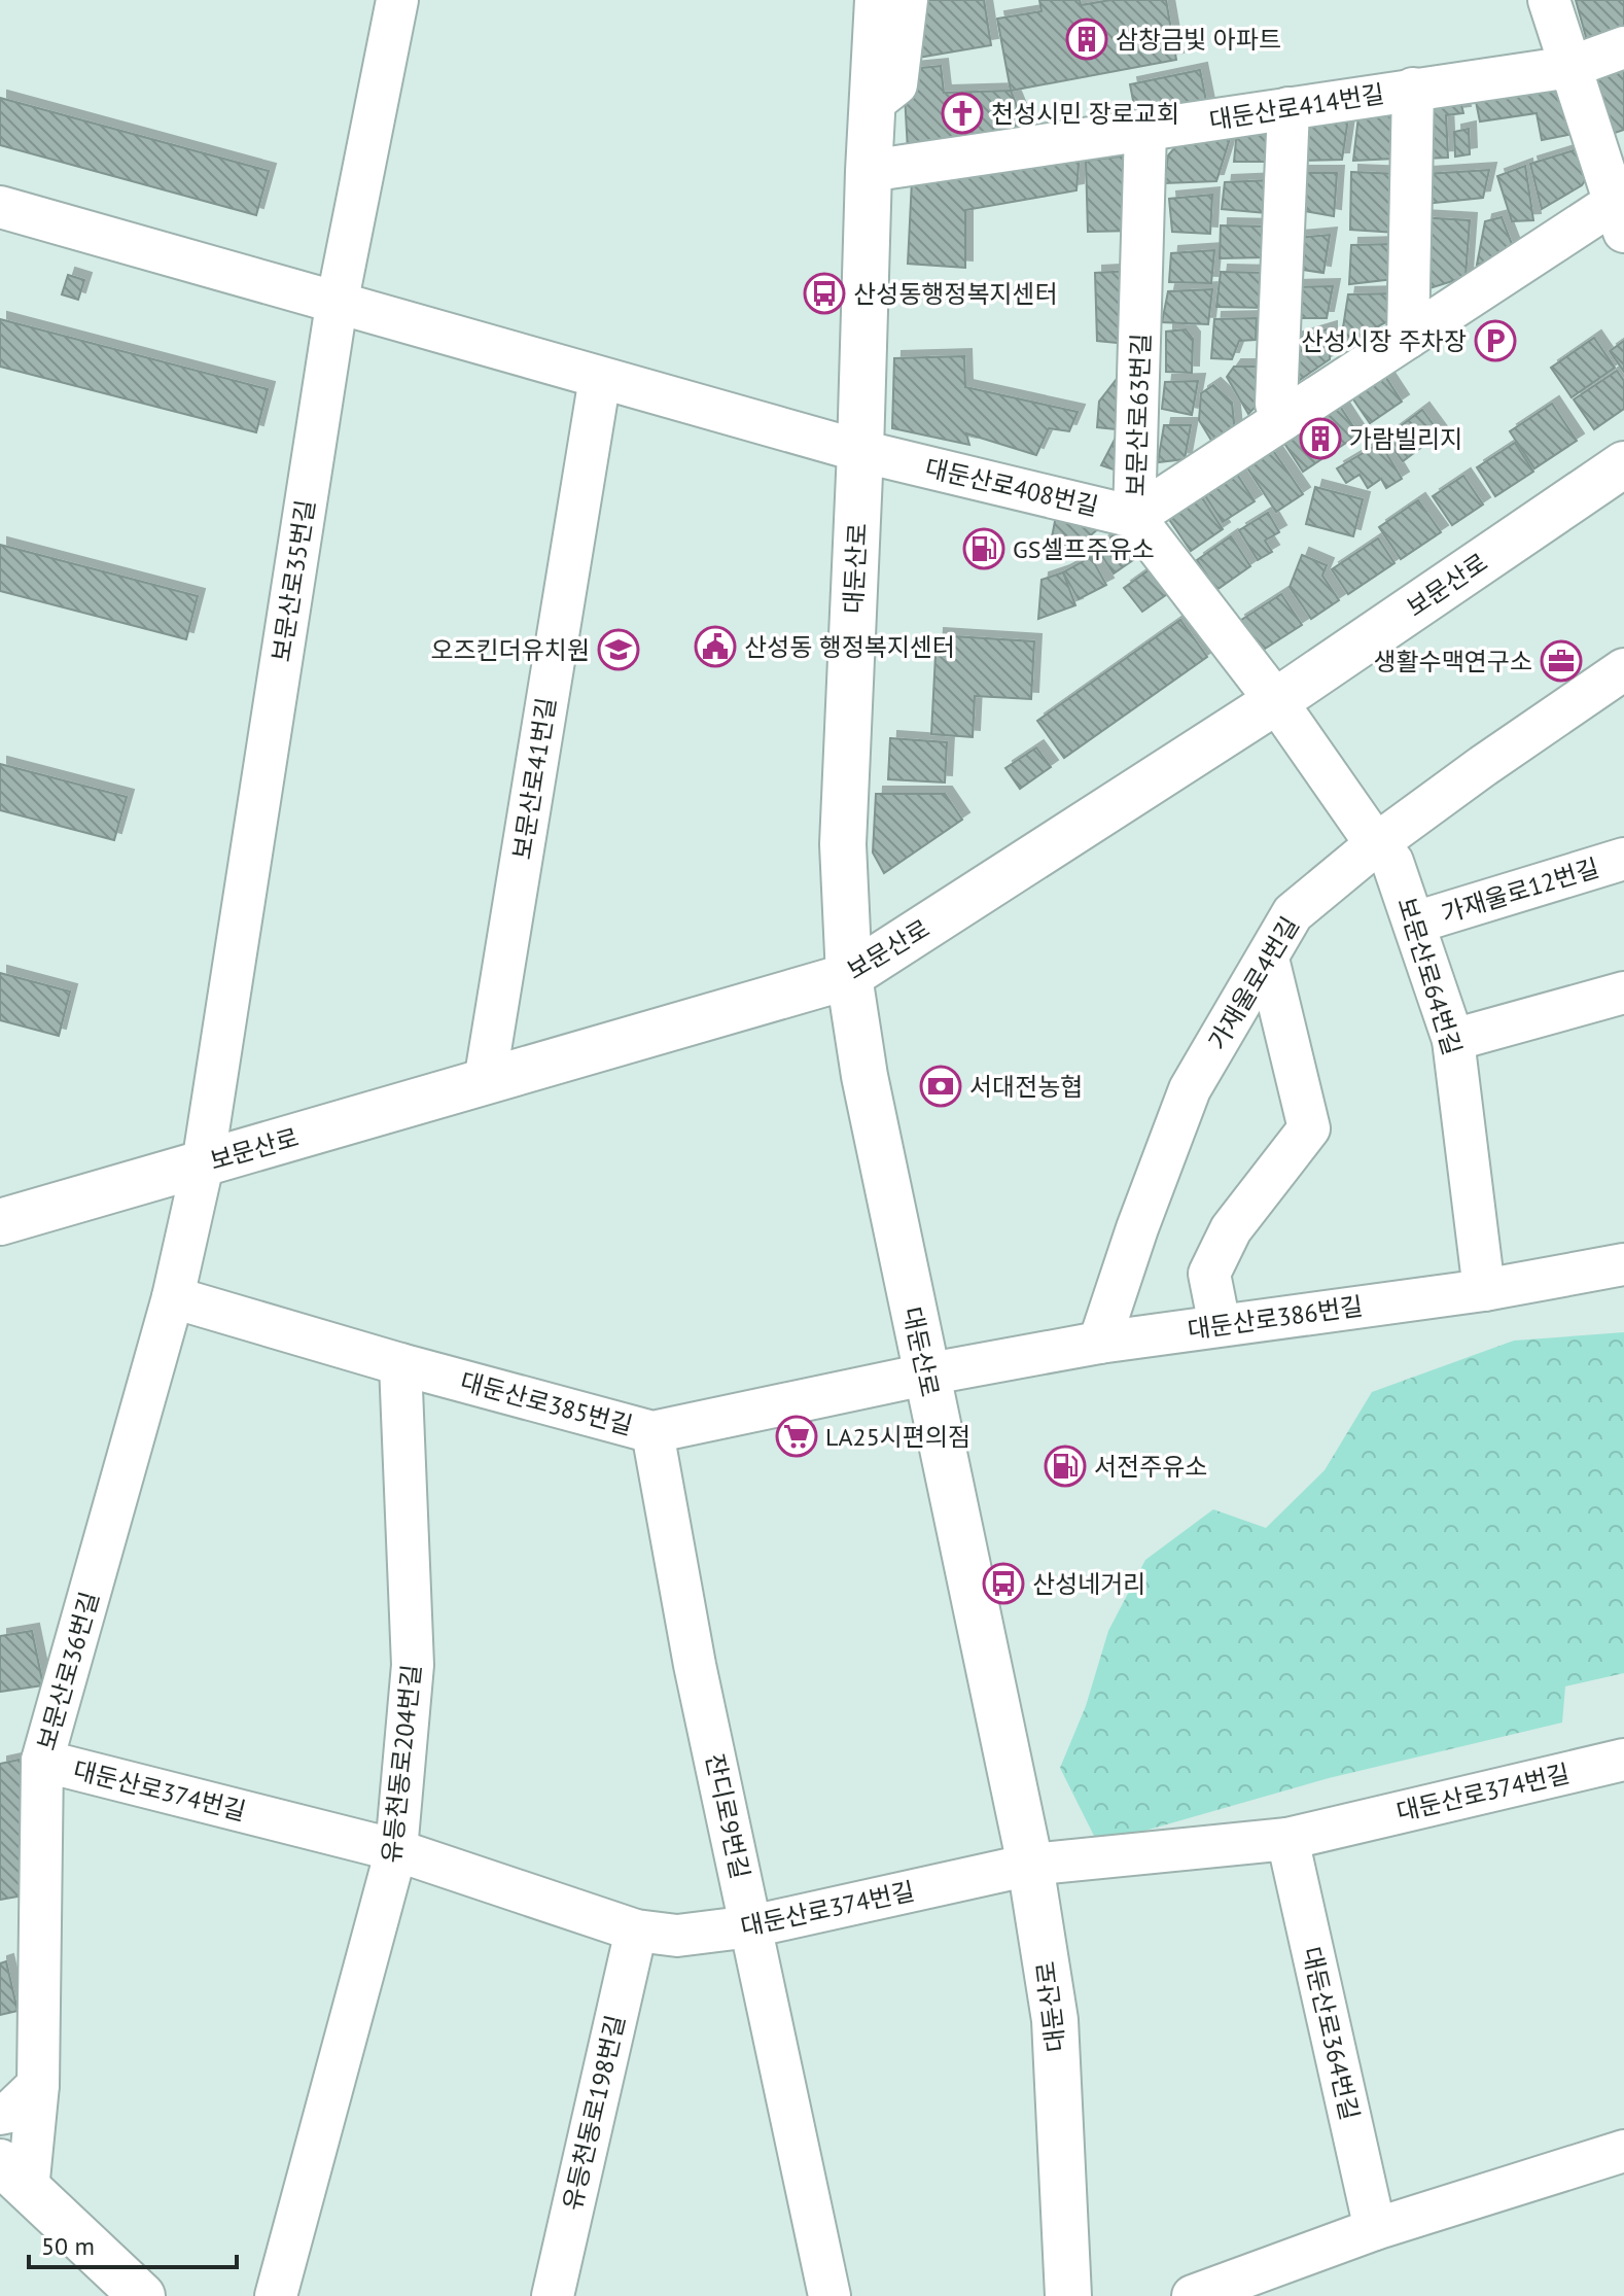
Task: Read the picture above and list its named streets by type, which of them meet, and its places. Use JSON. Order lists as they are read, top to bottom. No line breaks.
{"streets":{"main road":["대둔산로","보문산로"],"street":["대둔산로414번길","보문산로63번길","대둔산로408번길","보문산로35번길","보문산로41번길","가재울로12번길","보문산로64번길","가재울로4번길","대둔산로386번길","대둔산로385번길","보문산로36번길","유등천동로204번길","대둔산로374번길","잔디로9번길","대둔산로364번길","유등천동로198번길"]},"crossings":[["대둔산로414번길","보문산로63번길"],["대둔산로414번길","대둔산로"],["보문산로63번길","대둔산로408번길"],["보문산로63번길","보문산로"],["보문산로63번길","보문산로64번길"],["대둔산로408번길","대둔산로"],["대둔산로","보문산로"],["대둔산로","대둔산로386번길"],["대둔산로","대둔산로385번길"],["대둔산로","대둔산로374번길"],["보문산로35번길","보문산로"],["보문산로35번길","보문산로36번길"],["보문산로","보문산로41번길"],["보문산로","보문산로64번길"],["보문산로","보문산로36번길"],["가재울로12번길","보문산로64번길"],["보문산로64번길","가재울로4번길"],["보문산로64번길","대둔산로386번길"],["가재울로4번길","대둔산로386번길"],["대둔산로386번길","대둔산로385번길"],["대둔산로385번길","보문산로36번길"],["대둔산로385번길","유등천동로204번길"],["대둔산로385번길","잔디로9번길"],["보문산로36번길","대둔산로374번길"],["유등천동로204번길","대둔산로374번길"],["대둔산로374번길","잔디로9번길"],["대둔산로374번길","대둔산로364번길"],["대둔산로374번길","유등천동로198번길"]],"places":{"building":["삼창금빛 아파트","가람빌리지"],"church":["천성시민 장로교회"],"bus stop":["산성동행정복지센터","산성네거리"],"parking":["산성시장 주차장"],"fuel station":["GS셀프주유소","서전주유소"],"public building":["산성동 행정복지센터"],"school or university":["오즈킨더유치원"],"office":["생활수맥연구소"],"bank":["서대전농협"],"supermarket":["LA25시편의점"]},"scale_bar":"50 m"}
